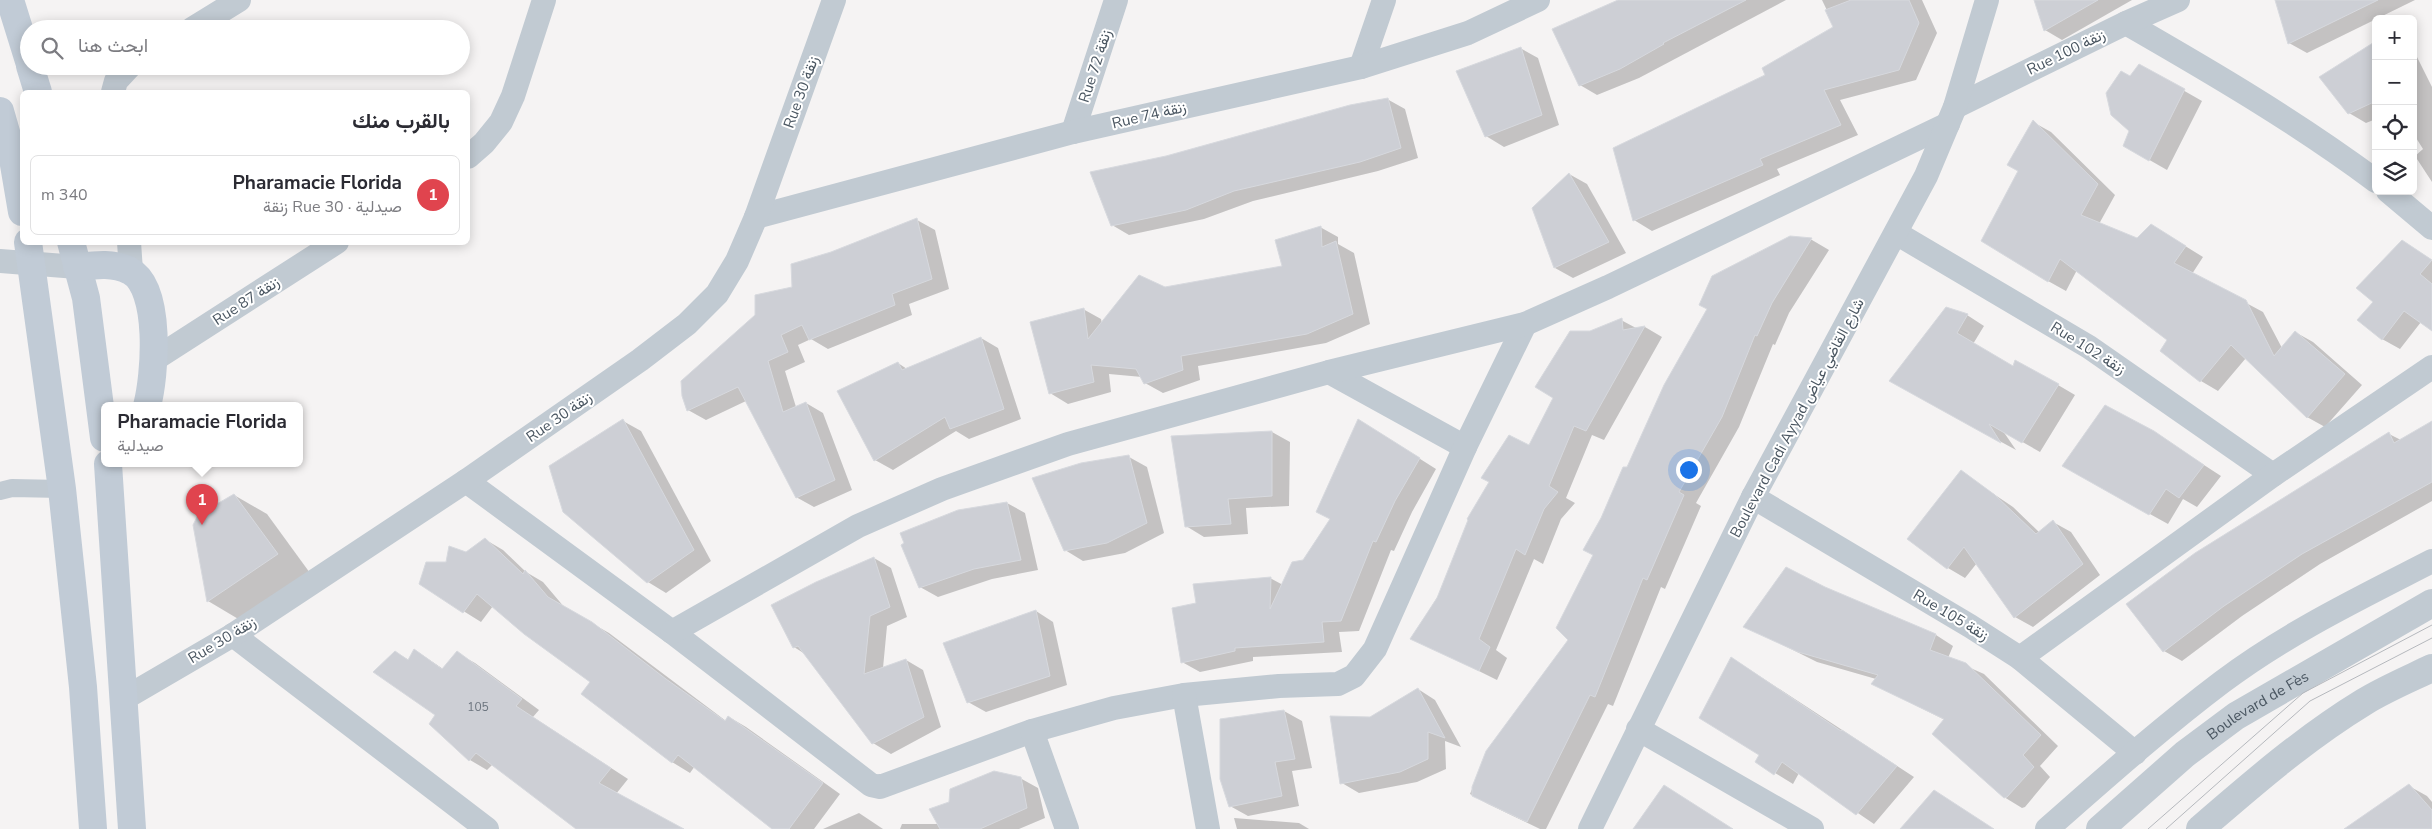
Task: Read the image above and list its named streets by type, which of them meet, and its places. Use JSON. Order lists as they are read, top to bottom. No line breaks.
{"streets":{"street":["Rue 100 زنقة","Rue 72 زنقة","Rue 30 زنقة","Rue 74 زنقة","Rue 87 زنقة","Rue 102 زنقة","Boulevard Cadi Ayyad شارع القاضي عياض","Rue 105 زنقة","Boulevard de Fès"]},"crossings":[["Rue 100 زنقة","Boulevard Cadi Ayyad شارع القاضي عياض"],["Rue 72 زنقة","Rue 74 زنقة"],["Rue 30 زنقة","Rue 74 زنقة"],["Rue 102 زنقة","Boulevard Cadi Ayyad شارع القاضي عياض"],["Boulevard Cadi Ayyad شارع القاضي عياض","Rue 105 زنقة"]],"house_numbers":["105"],"page":{"map_buttons":["+","−"],"search":"ابحث هنا","heading":"بالقرب منك","list":[{"mark":"1","name":"Pharamacie Florida","note":"صيدلية · Rue 30 زنقة","value":"340 m"}],"popup":["Pharamacie Florida","صيدلية"],"pins":"1"}}
